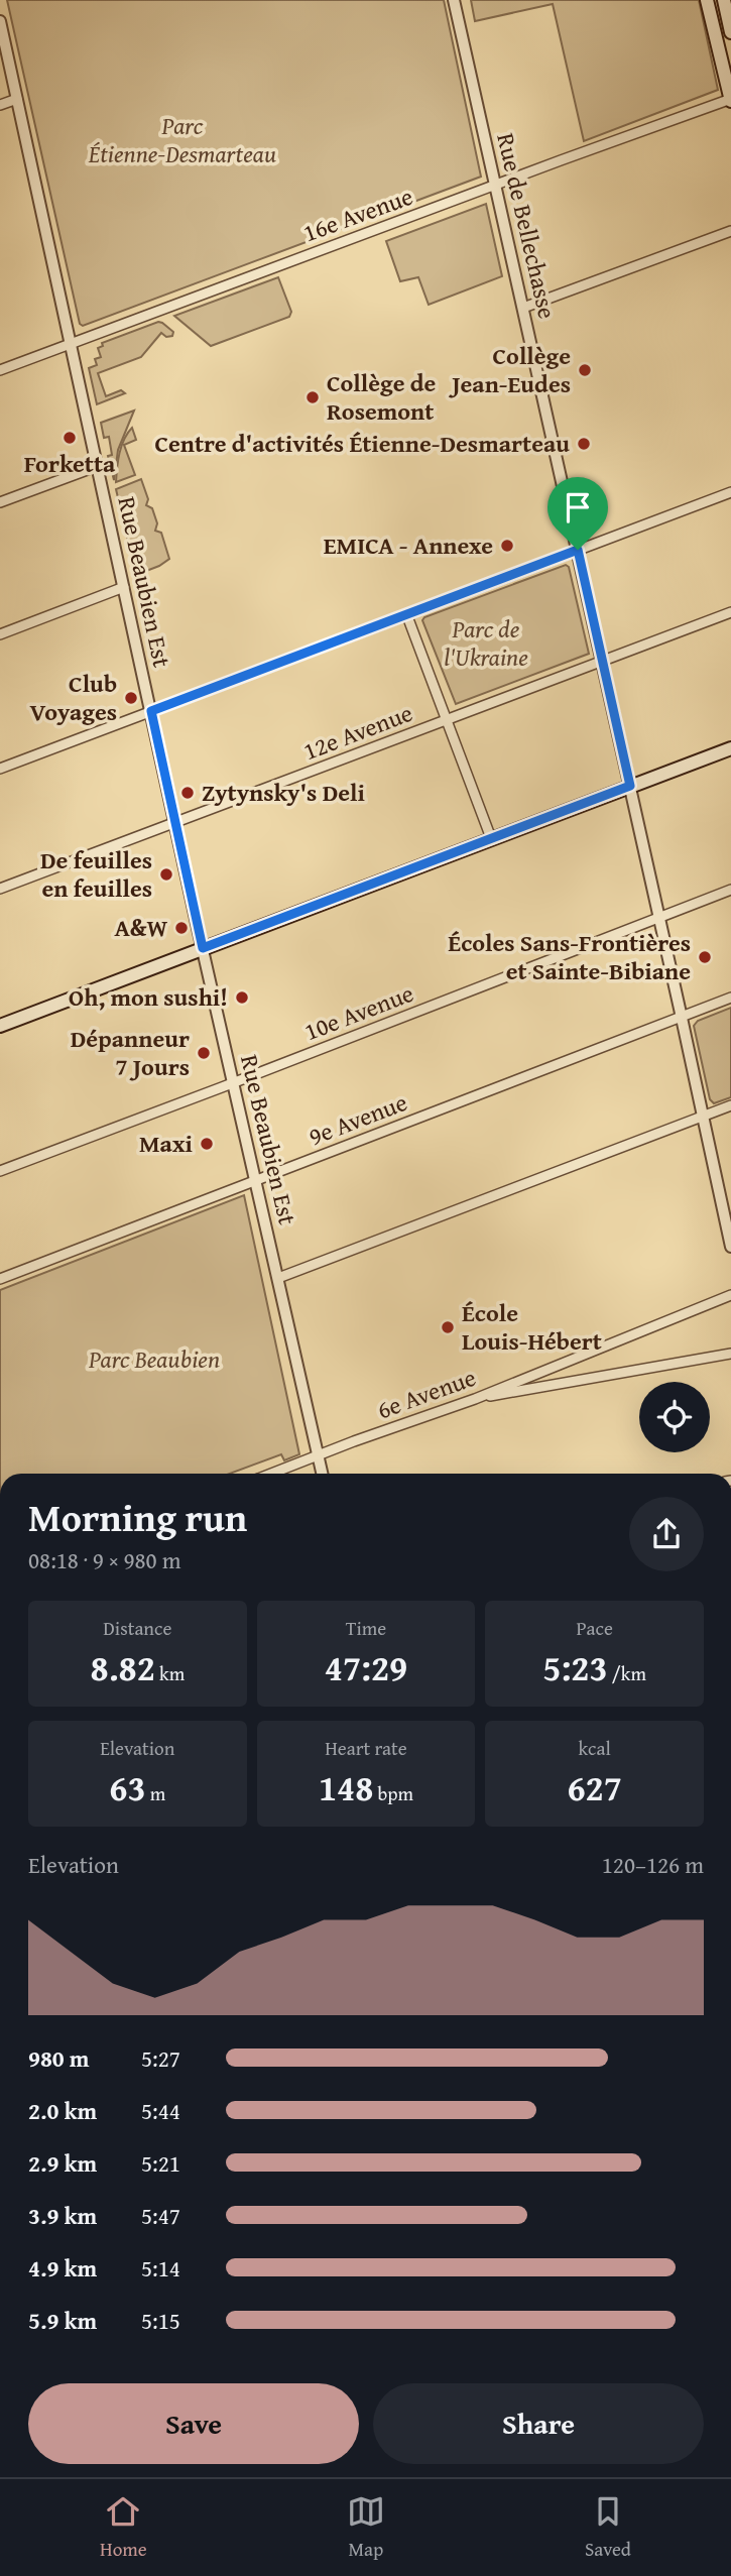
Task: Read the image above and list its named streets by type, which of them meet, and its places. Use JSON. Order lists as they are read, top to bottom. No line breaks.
{"streets":{"street":["16e Avenue","Rue de Bellechasse","Rue Beaubien Est","12e Avenue","10e Avenue","9e Avenue","6e Avenue"]},"crossings":[["16e Avenue","Rue de Bellechasse"],["16e Avenue","Rue Beaubien Est"],["Rue de Bellechasse","12e Avenue"],["Rue de Bellechasse","10e Avenue"],["Rue de Bellechasse","9e Avenue"],["Rue Beaubien Est","12e Avenue"],["Rue Beaubien Est","10e Avenue"],["Rue Beaubien Est","9e Avenue"],["Rue Beaubien Est","6e Avenue"]],"parks":["Parc Étienne-Desmarteau","Parc de l'Ukraine","Parc Beaubien"],"places":["Collège Jean-Eudes","Collège de Rosemont","Forketta","Centre d'activités Étienne-Desmarteau","EMICA - Annexe","Club Voyages","Zytynsky's Deli","De feuilles en feuilles","A&W","Écoles Sans-Frontières et Sainte-Bibiane","Oh, mon sushi!","Dépanneur 7 Jours","Maxi","École Louis-Hébert"],"page":{"heading":["Morning run","08:18 · 9 × 980 m"],"stats":[["Distance","8.82 km"],["Time","47:29"],["Pace","5:23 /km"],["Elevation","63 m"],["Heart rate","148 bpm"],["kcal","627"]],"chart":["Elevation","120–126 m"],"list":[{"name":"980 m","note":"5:27"},{"name":"2.0 km","note":"5:44"},{"name":"2.9 km","note":"5:21"},{"name":"3.9 km","note":"5:47"},{"name":"4.9 km","note":"5:14"},{"name":"5.9 km","note":"5:15"}],"buttons":["Save","Share"],"tabs":["Home","Map","Saved"]}}
